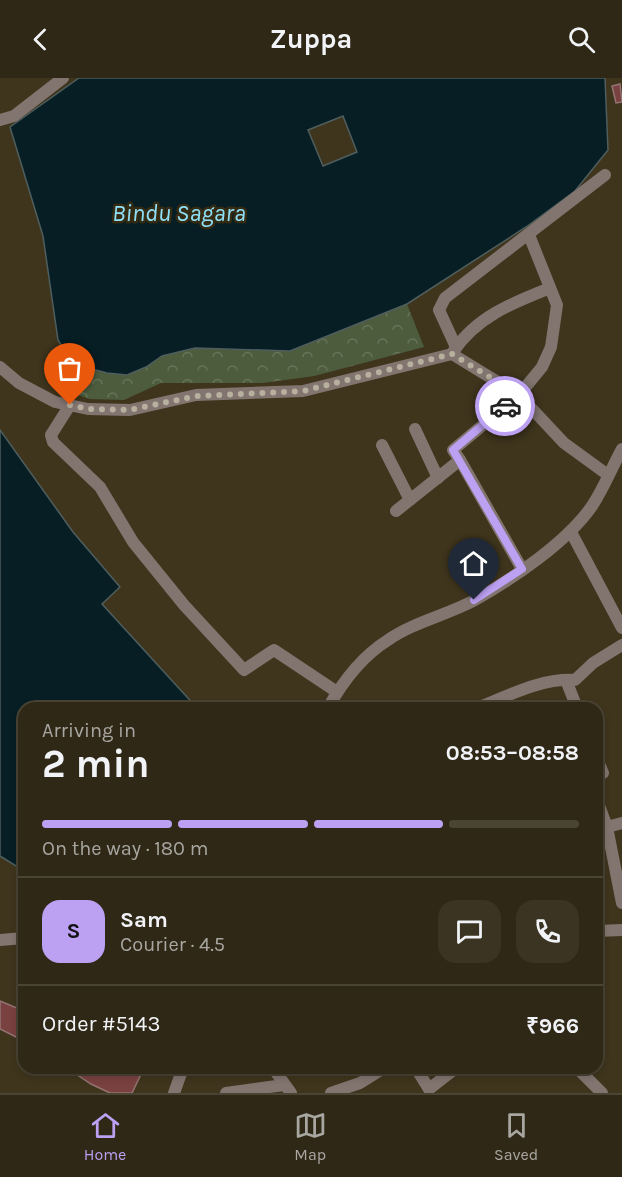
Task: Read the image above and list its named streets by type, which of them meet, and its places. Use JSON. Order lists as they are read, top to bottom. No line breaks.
{"water":["Bindu Sagara"],"page":{"header":"Zuppa","heading":["2 min","Arriving in","08:53–08:58"],"panel":["Sam","Courier · 4.5","Order #5143","₹966"],"bar":"On the way · 180 m","round":"S","tabs":["Home","Map","Saved"]}}
